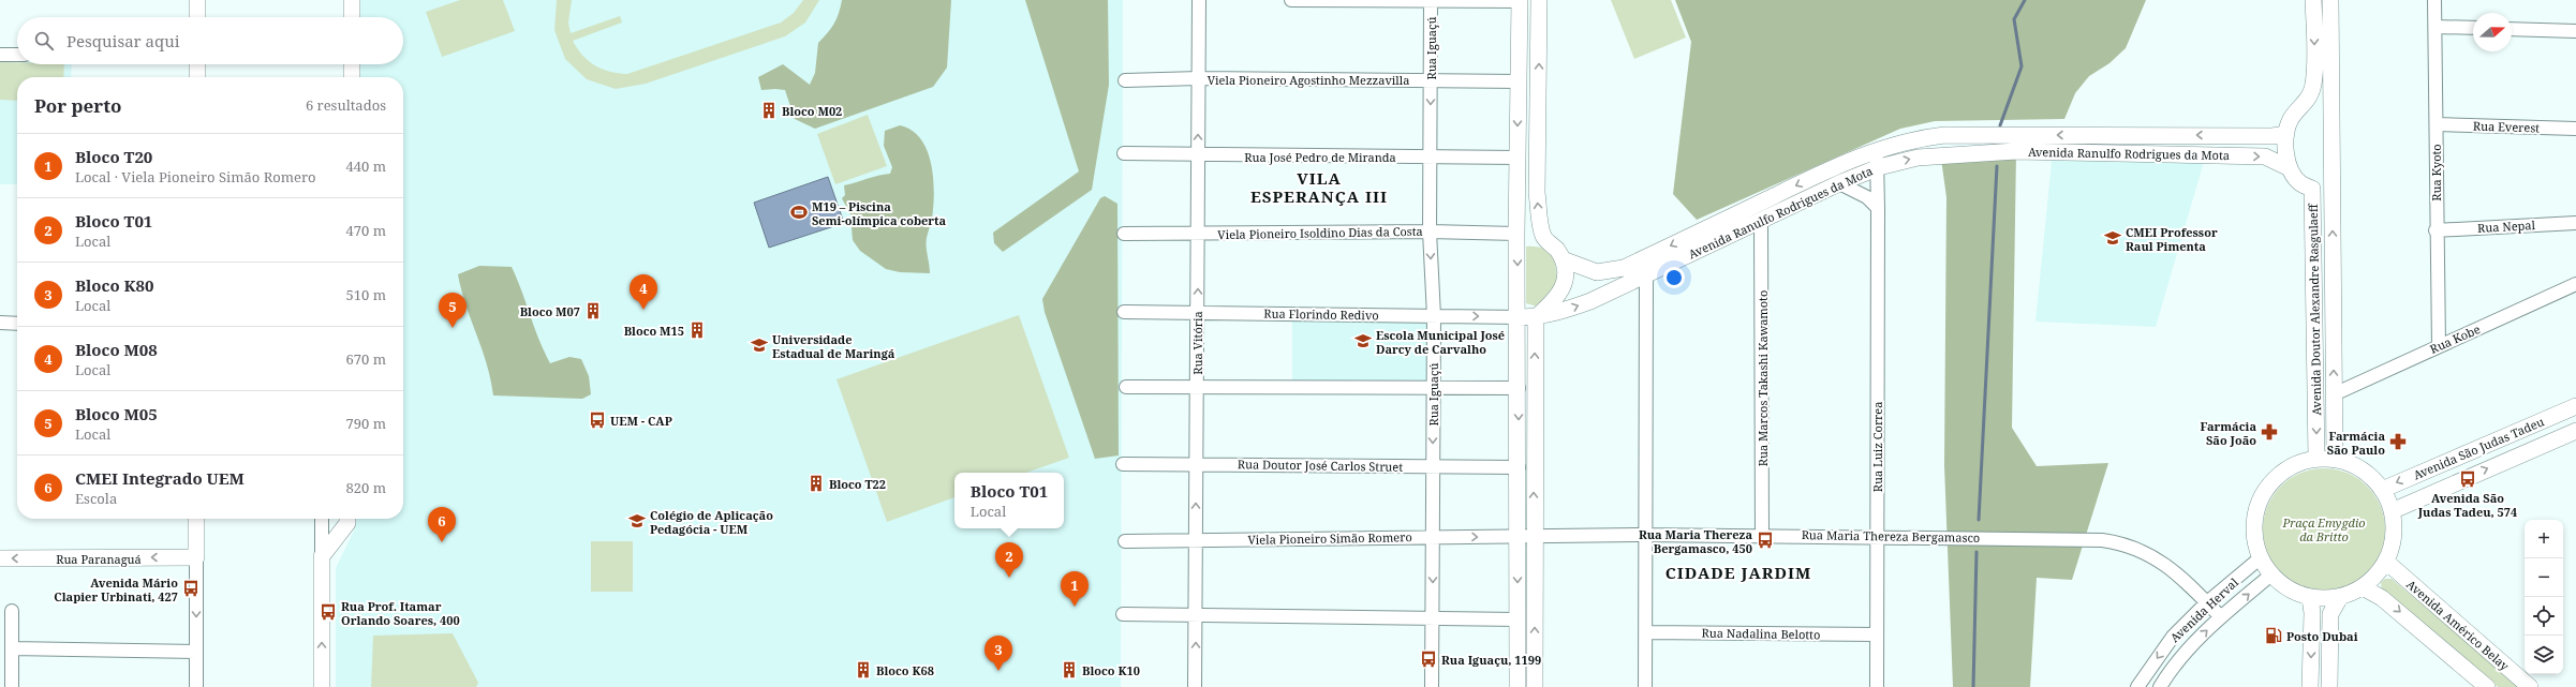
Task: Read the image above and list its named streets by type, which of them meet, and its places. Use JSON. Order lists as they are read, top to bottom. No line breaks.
{"streets":{"main road":["Avenida Ranulfo Rodrigues da Mota","Avenida Doutor Alexandre Rasgulaeff","Avenida São Judas Tadeu","Rua Paranaguá","Avenida Américo Belay"],"street":["Rua Iguaçú","Viela Pioneiro Agostinho Mezzavilla","Rua Everest","Rua José Pedro de Miranda","Rua Kyoto","Rua Nepal","Viela Pioneiro Isoldino Dias da Costa","Rua Florindo Redivo","Rua Kobe","Rua Vitória","Rua Marcos Takashi Kawamoto","Rua Luiz Correa","Rua Doutor José Carlos Struet","Rua Maria Thereza Bergamasco","Viela Pioneiro Simão Romero","Avenida Herval","Rua Nadalina Belotto"]},"crossings":[["Rua Iguaçú","Viela Pioneiro Agostinho Mezzavilla"],["Rua Iguaçú","Rua José Pedro de Miranda"],["Rua Iguaçú","Viela Pioneiro Isoldino Dias da Costa"],["Rua Iguaçú","Rua Florindo Redivo"],["Rua Iguaçú","Rua Doutor José Carlos Struet"],["Rua Iguaçú","Viela Pioneiro Simão Romero"],["Viela Pioneiro Agostinho Mezzavilla","Rua Vitória"],["Rua Everest","Rua Kyoto"],["Avenida Ranulfo Rodrigues da Mota","Avenida Doutor Alexandre Rasgulaeff"],["Avenida Ranulfo Rodrigues da Mota","Rua Florindo Redivo"],["Avenida Ranulfo Rodrigues da Mota","Rua Marcos Takashi Kawamoto"],["Avenida Ranulfo Rodrigues da Mota","Rua Luiz Correa"],["Rua José Pedro de Miranda","Rua Vitória"],["Rua Kyoto","Rua Nepal"],["Rua Kyoto","Rua Kobe"],["Viela Pioneiro Isoldino Dias da Costa","Rua Vitória"],["Avenida Doutor Alexandre Rasgulaeff","Rua Kobe"],["Avenida Doutor Alexandre Rasgulaeff","Avenida São Judas Tadeu"],["Avenida Doutor Alexandre Rasgulaeff","Avenida Herval"],["Avenida Doutor Alexandre Rasgulaeff","Avenida Américo Belay"],["Rua Florindo Redivo","Rua Vitória"],["Rua Vitória","Rua Doutor José Carlos Struet"],["Rua Vitória","Viela Pioneiro Simão Romero"],["Rua Marcos Takashi Kawamoto","Rua Maria Thereza Bergamasco"],["Rua Luiz Correa","Rua Maria Thereza Bergamasco"],["Rua Luiz Correa","Rua Nadalina Belotto"],["Avenida São Judas Tadeu","Avenida Herval"],["Avenida São Judas Tadeu","Avenida Américo Belay"],["Rua Maria Thereza Bergamasco","Viela Pioneiro Simão Romero"],["Rua Maria Thereza Bergamasco","Avenida Herval"],["Avenida Herval","Avenida Américo Belay"]],"one_way":["Rua Iguaçú","Rua Vitória","Rua Paranaguá"],"districts":["VILA ESPERANÇA III","CIDADE JARDIM"],"parks":["Praça Emygdio da Britto"],"places":{"building":["Bloco M02","Bloco M07","Bloco M15","Bloco T22","Bloco K68","Bloco K10"],"sports":["M19 – Piscina Semi-olímpica coberta"],"school or university":["CMEI Professor Raul Pimenta","Escola Municipal José Darcy de Carvalho","Universidade Estadual de Maringá","Colégio de Aplicação Pedagócia - UEM"],"bus stop":["UEM - CAP","Avenida São Judas Tadeu, 574","Rua Maria Thereza Bergamasco, 450","Avenida Mário Clapier Urbinati, 427","Rua Prof. Itamar Orlando Soares, 400","Rua Iguaçu, 1199"],"pharmacy":["Farmácia São João","Farmácia São Paulo"],"fuel station":["Posto Dubai"]},"north":"right","page":{"search":"Pesquisar aqui","heading":["Por perto","6 resultados"],"list":[{"mark":"1","name":"Bloco T20","note":"Local · Viela Pioneiro Simão Romero","value":"440 m"},{"mark":"2","name":"Bloco T01","note":"Local","value":"470 m"},{"mark":"3","name":"Bloco K80","note":"Local","value":"510 m"},{"mark":"4","name":"Bloco M08","note":"Local","value":"670 m"},{"mark":"5","name":"Bloco M05","note":"Local","value":"790 m"},{"mark":"6","name":"CMEI Integrado UEM","note":"Escola","value":"820 m"}],"pins":["4","5","6","2","1","3"],"popup":["Bloco T01","Local"],"map_buttons":["+","−"]}}
